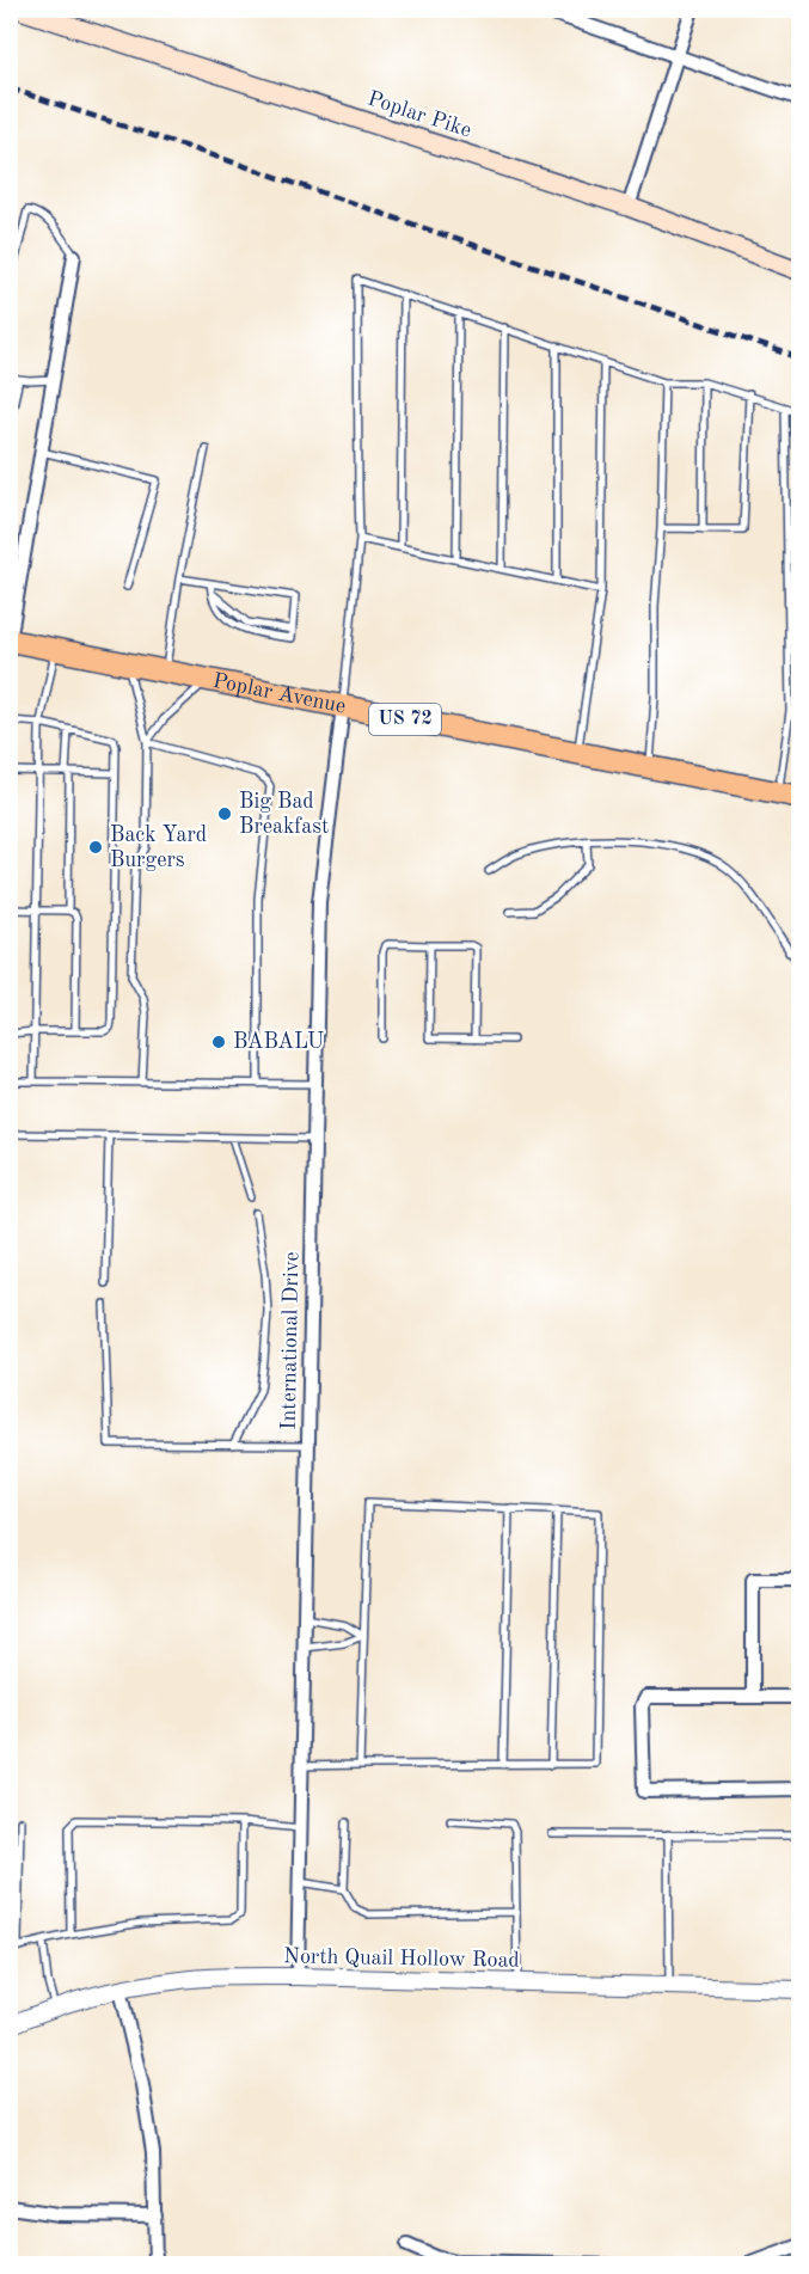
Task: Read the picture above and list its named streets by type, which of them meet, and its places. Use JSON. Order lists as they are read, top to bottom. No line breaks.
{"streets":{"main road":["Poplar Pike","Poplar Avenue","US 72"],"street":["International Drive","North Quail Hollow Road"]},"crossings":[["Poplar Avenue","International Drive"],["International Drive","North Quail Hollow Road"]],"places":["Big Bad Breakfast","Back Yard Burgers","BABALU"]}
